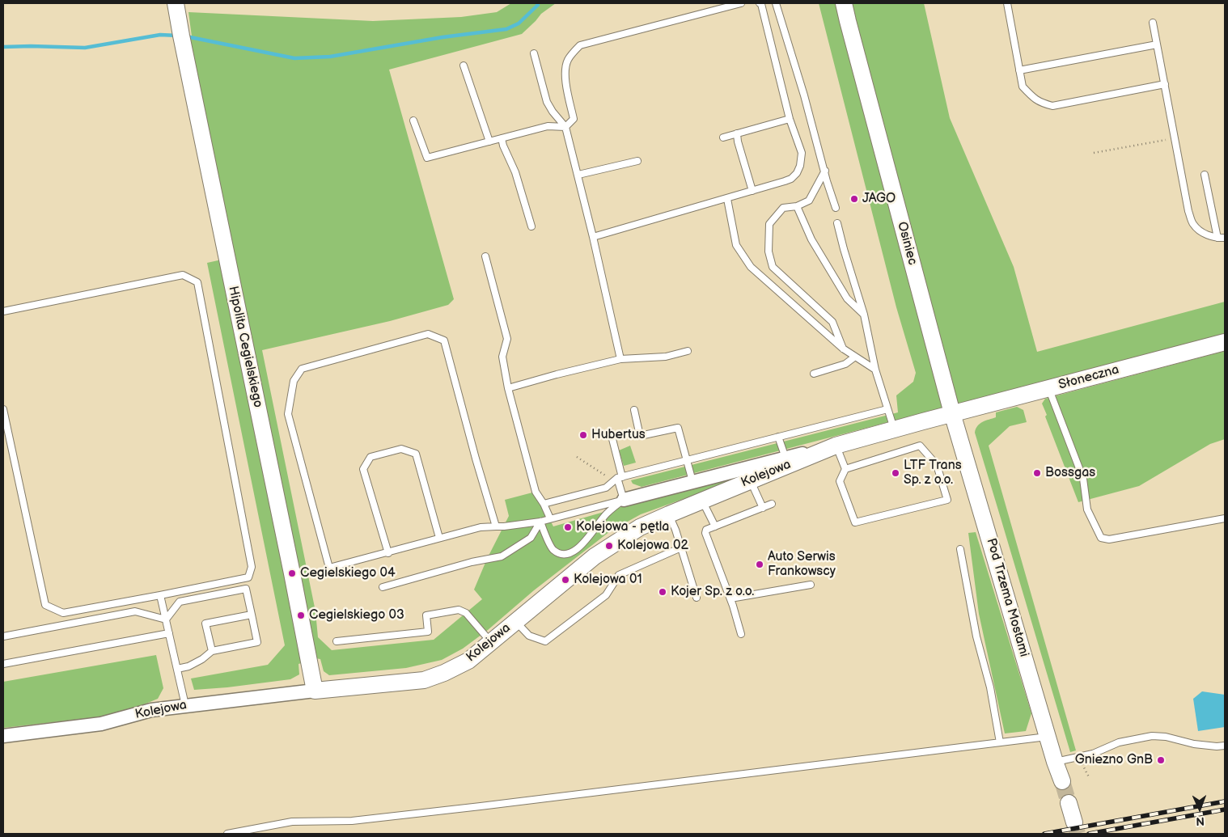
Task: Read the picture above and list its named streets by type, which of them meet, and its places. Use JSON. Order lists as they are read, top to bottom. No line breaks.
{"streets":{"street":["Osiniec","Hipolita Cegielskiego","Słoneczna","Kolejowa","Pod Trzema Mostami"]},"crossings":[["Osiniec","Słoneczna"],["Osiniec","Kolejowa"],["Osiniec","Pod Trzema Mostami"],["Hipolita Cegielskiego","Kolejowa"],["Słoneczna","Kolejowa"],["Słoneczna","Pod Trzema Mostami"],["Kolejowa","Pod Trzema Mostami"]],"places":["JAGO","Hubertus","LTF Trans Sp. z o.o.","Bossgas","Kolejowa - pętla","Kolejowa 02","Auto Serwis Frankowscy","Cegielskiego 04","Kolejowa 01","Kojer Sp. z o.o.","Cegielskiego 03","Gniezno GnB"],"north":"bottom"}
